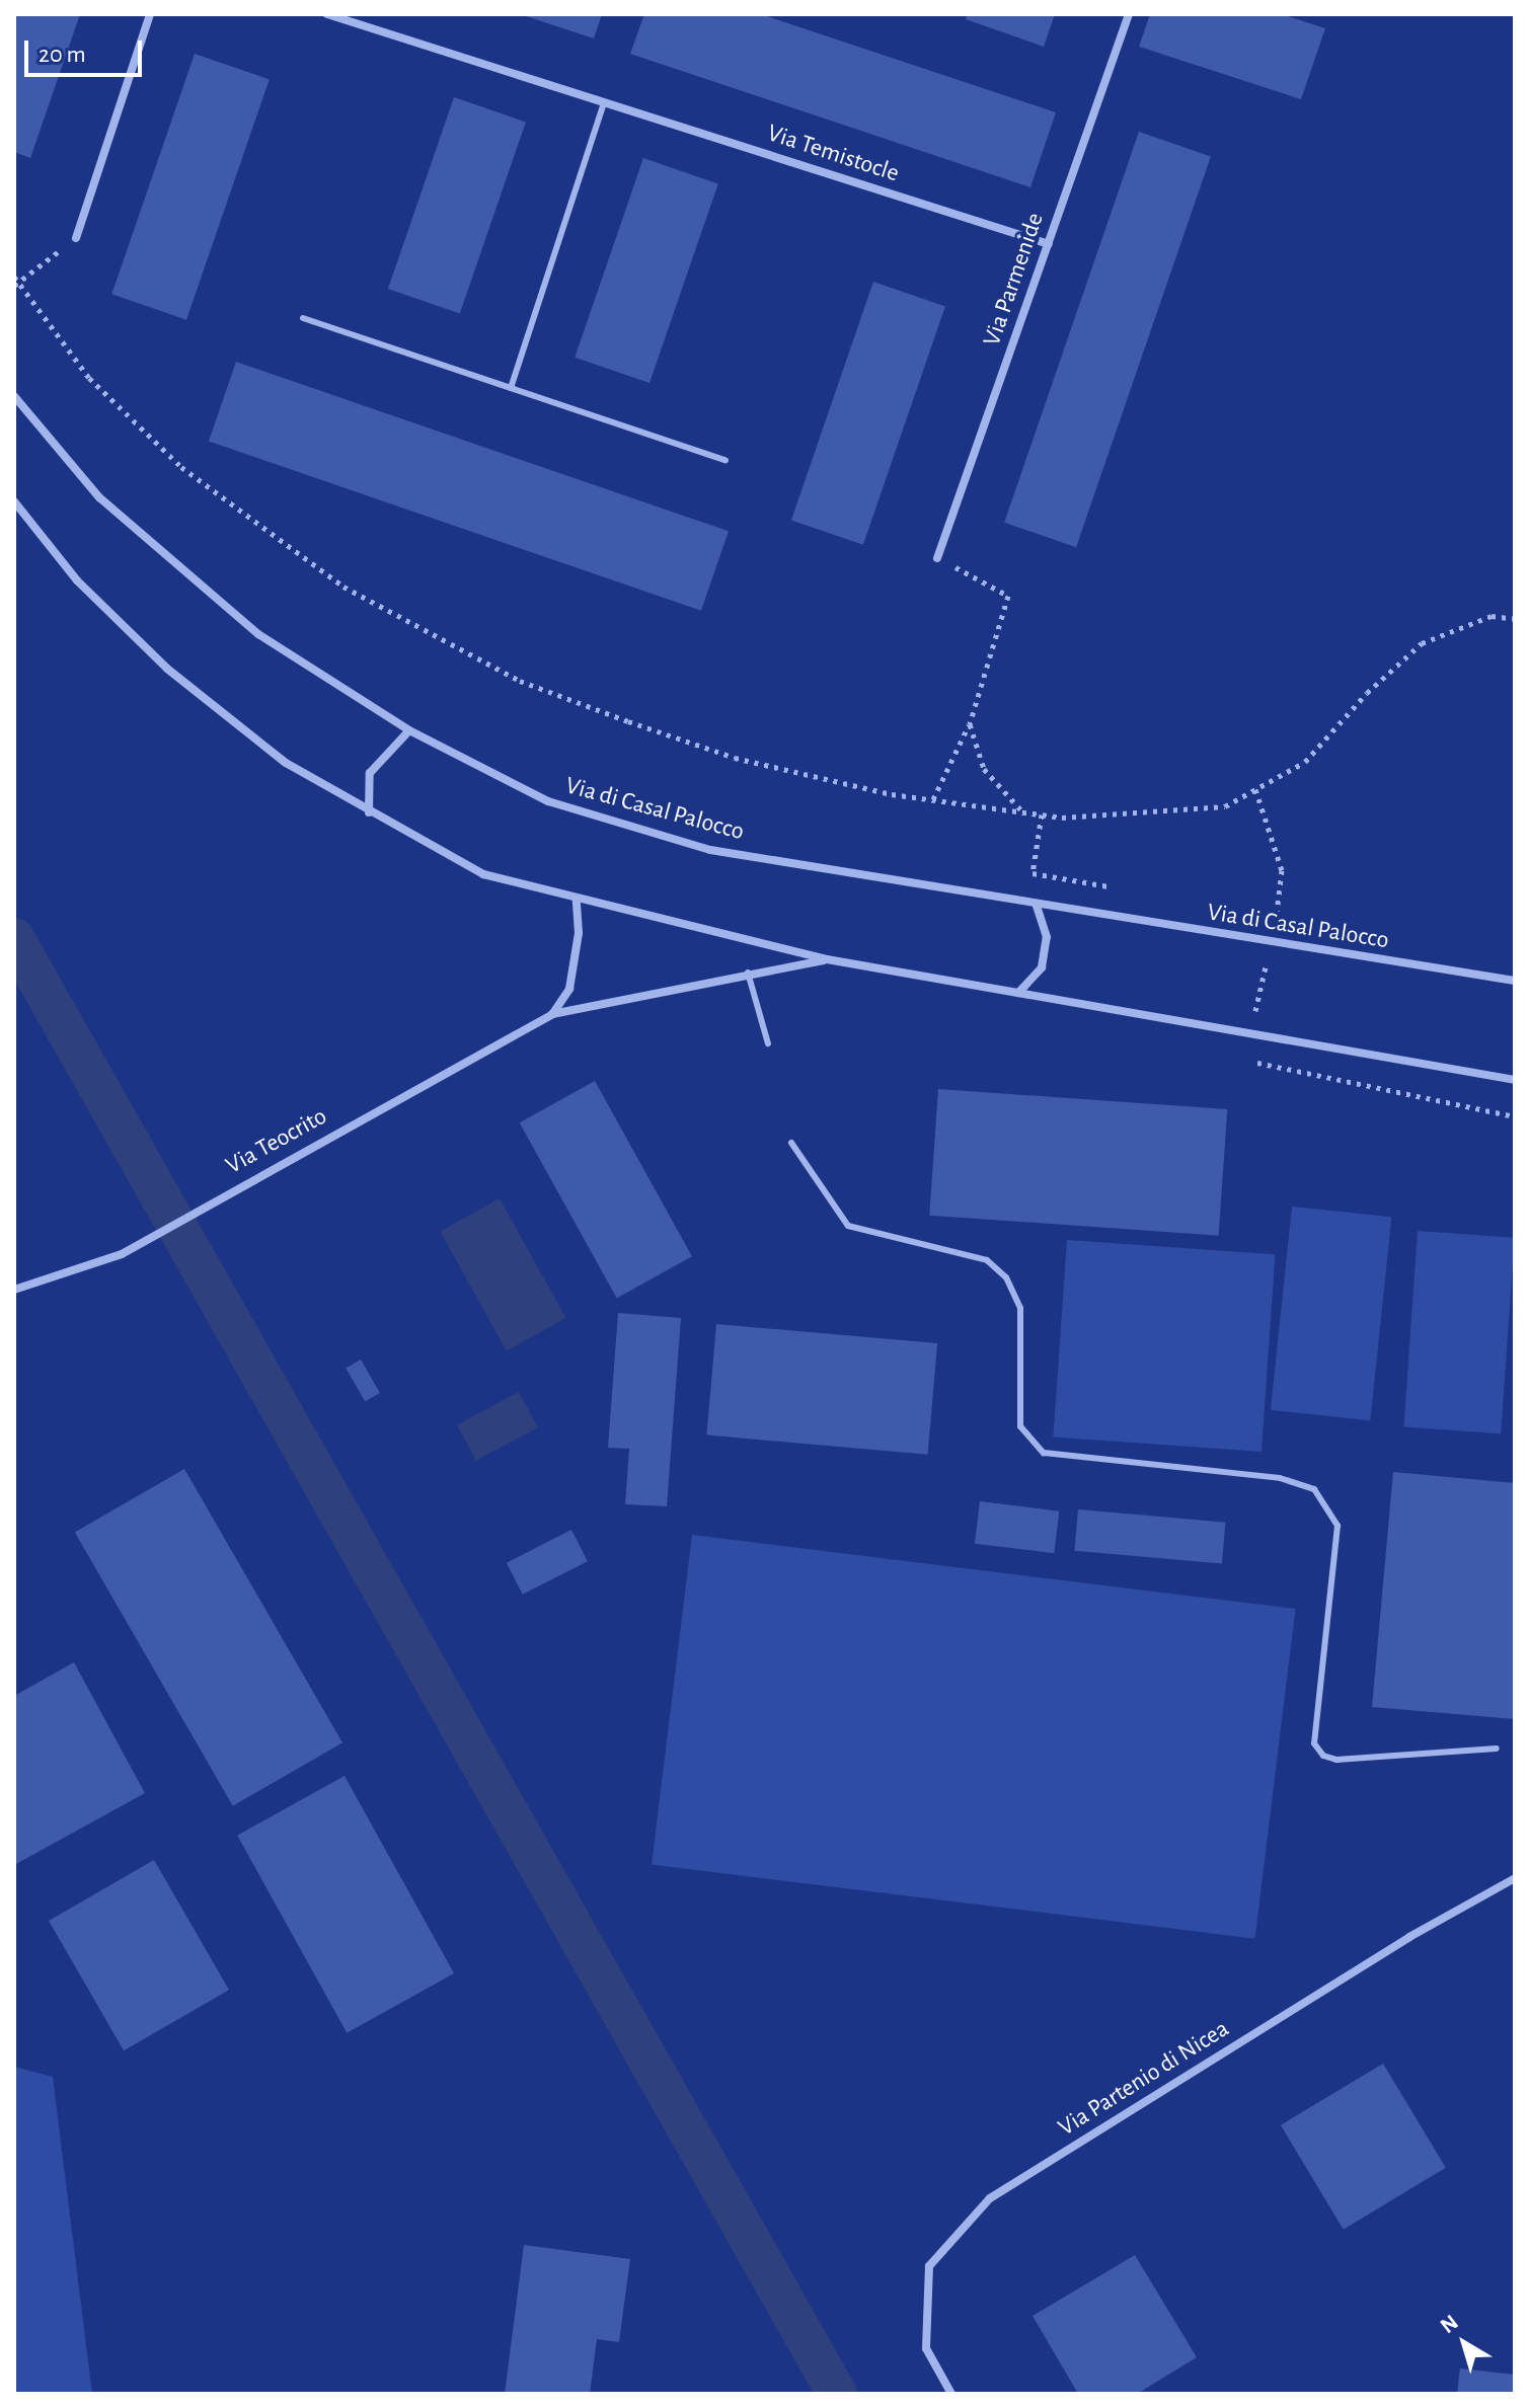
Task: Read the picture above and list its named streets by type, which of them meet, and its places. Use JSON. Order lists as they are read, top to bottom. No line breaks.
{"streets":{"street":["Via Temistocle","Via Parmenide","Via di Casal Palocco","Via Teocrito","Via Partenio di Nicea"]},"crossings":[["Via Temistocle","Via Parmenide"]],"scale_bar":"20 m","north":"top left"}
